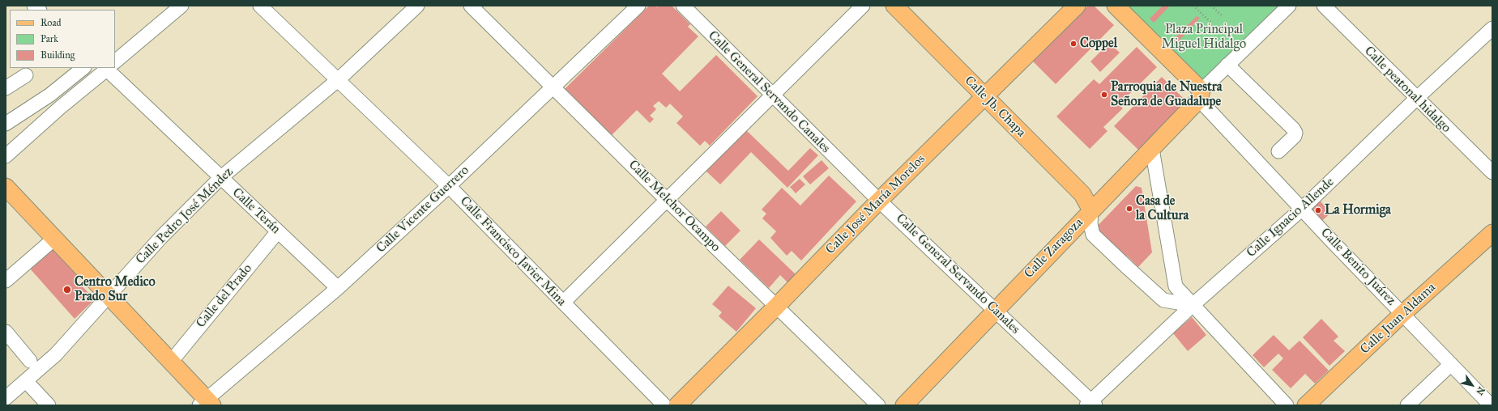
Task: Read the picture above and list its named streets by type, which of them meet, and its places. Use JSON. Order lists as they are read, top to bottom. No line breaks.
{"streets":{"main road":["Calle Jb. Chapa","Calle José María Morelos","Calle Zaragoza","Calle Juan Aldama"],"street":["Calle peatonal hidalgo","Calle General Servando Canales","Calle Melchor Ocampo","Calle Vicente Guerrero","Calle Terán","Calle Pedro José Méndez","Calle Ignacio Allende","Calle Francisco Javier Mina","Calle Benito Juárez","Calle del Prado"]},"crossings":[["Calle peatonal hidalgo","Calle Ignacio Allende"],["Calle General Servando Canales","Calle José María Morelos"],["Calle General Servando Canales","Calle Ignacio Allende"],["Calle General Servando Canales","Calle Zaragoza"],["Calle Jb. Chapa","Calle José María Morelos"],["Calle Jb. Chapa","Calle Zaragoza"],["Calle José María Morelos","Calle Melchor Ocampo"],["Calle Melchor Ocampo","Calle Vicente Guerrero"],["Calle Vicente Guerrero","Calle Terán"],["Calle Vicente Guerrero","Calle Francisco Javier Mina"],["Calle Terán","Calle Pedro José Méndez"],["Calle Terán","Calle del Prado"],["Calle Pedro José Méndez","Calle Francisco Javier Mina"],["Calle Ignacio Allende","Calle Benito Juárez"],["Calle Zaragoza","Calle Benito Juárez"],["Calle Benito Juárez","Calle Juan Aldama"]],"parks":["Plaza Principal Miguel Hidalgo"],"places":["Coppel","Parroquia de Nuestra Señora de Guadalupe","Casa de la Cultura","La Hormiga","Centro Medico Prado Sur"],"legend":["Road","Park","Building"],"north":"bottom right"}
